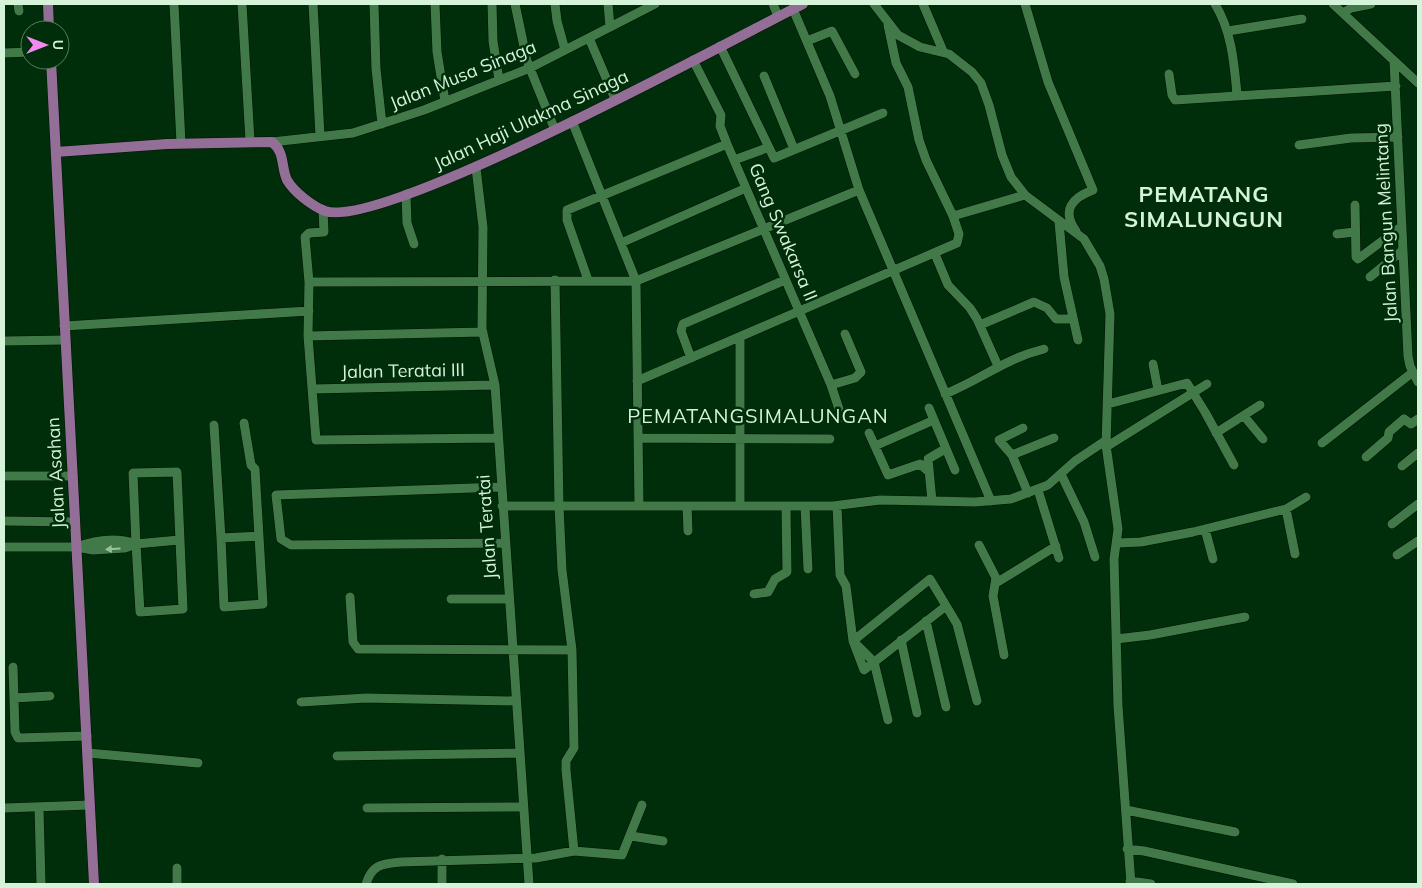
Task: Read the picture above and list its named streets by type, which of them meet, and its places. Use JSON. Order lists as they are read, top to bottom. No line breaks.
{"streets":{"main road":["Jalan Haji Ulakma Sinaga","Jalan Asahan"],"street":["Jalan Musa Sinaga","Jalan Bangun Melintang","Gang Swakarsa II","Jalan Teratai III","Jalan Teratai"]},"crossings":[["Jalan Haji Ulakma Sinaga","Gang Swakarsa II"],["Jalan Haji Ulakma Sinaga","Jalan Teratai"],["Jalan Teratai III","Jalan Teratai"]],"districts":["PEMATANG SIMALUNGUN","PEMATANGSIMALUNGAN"],"north":"right"}
